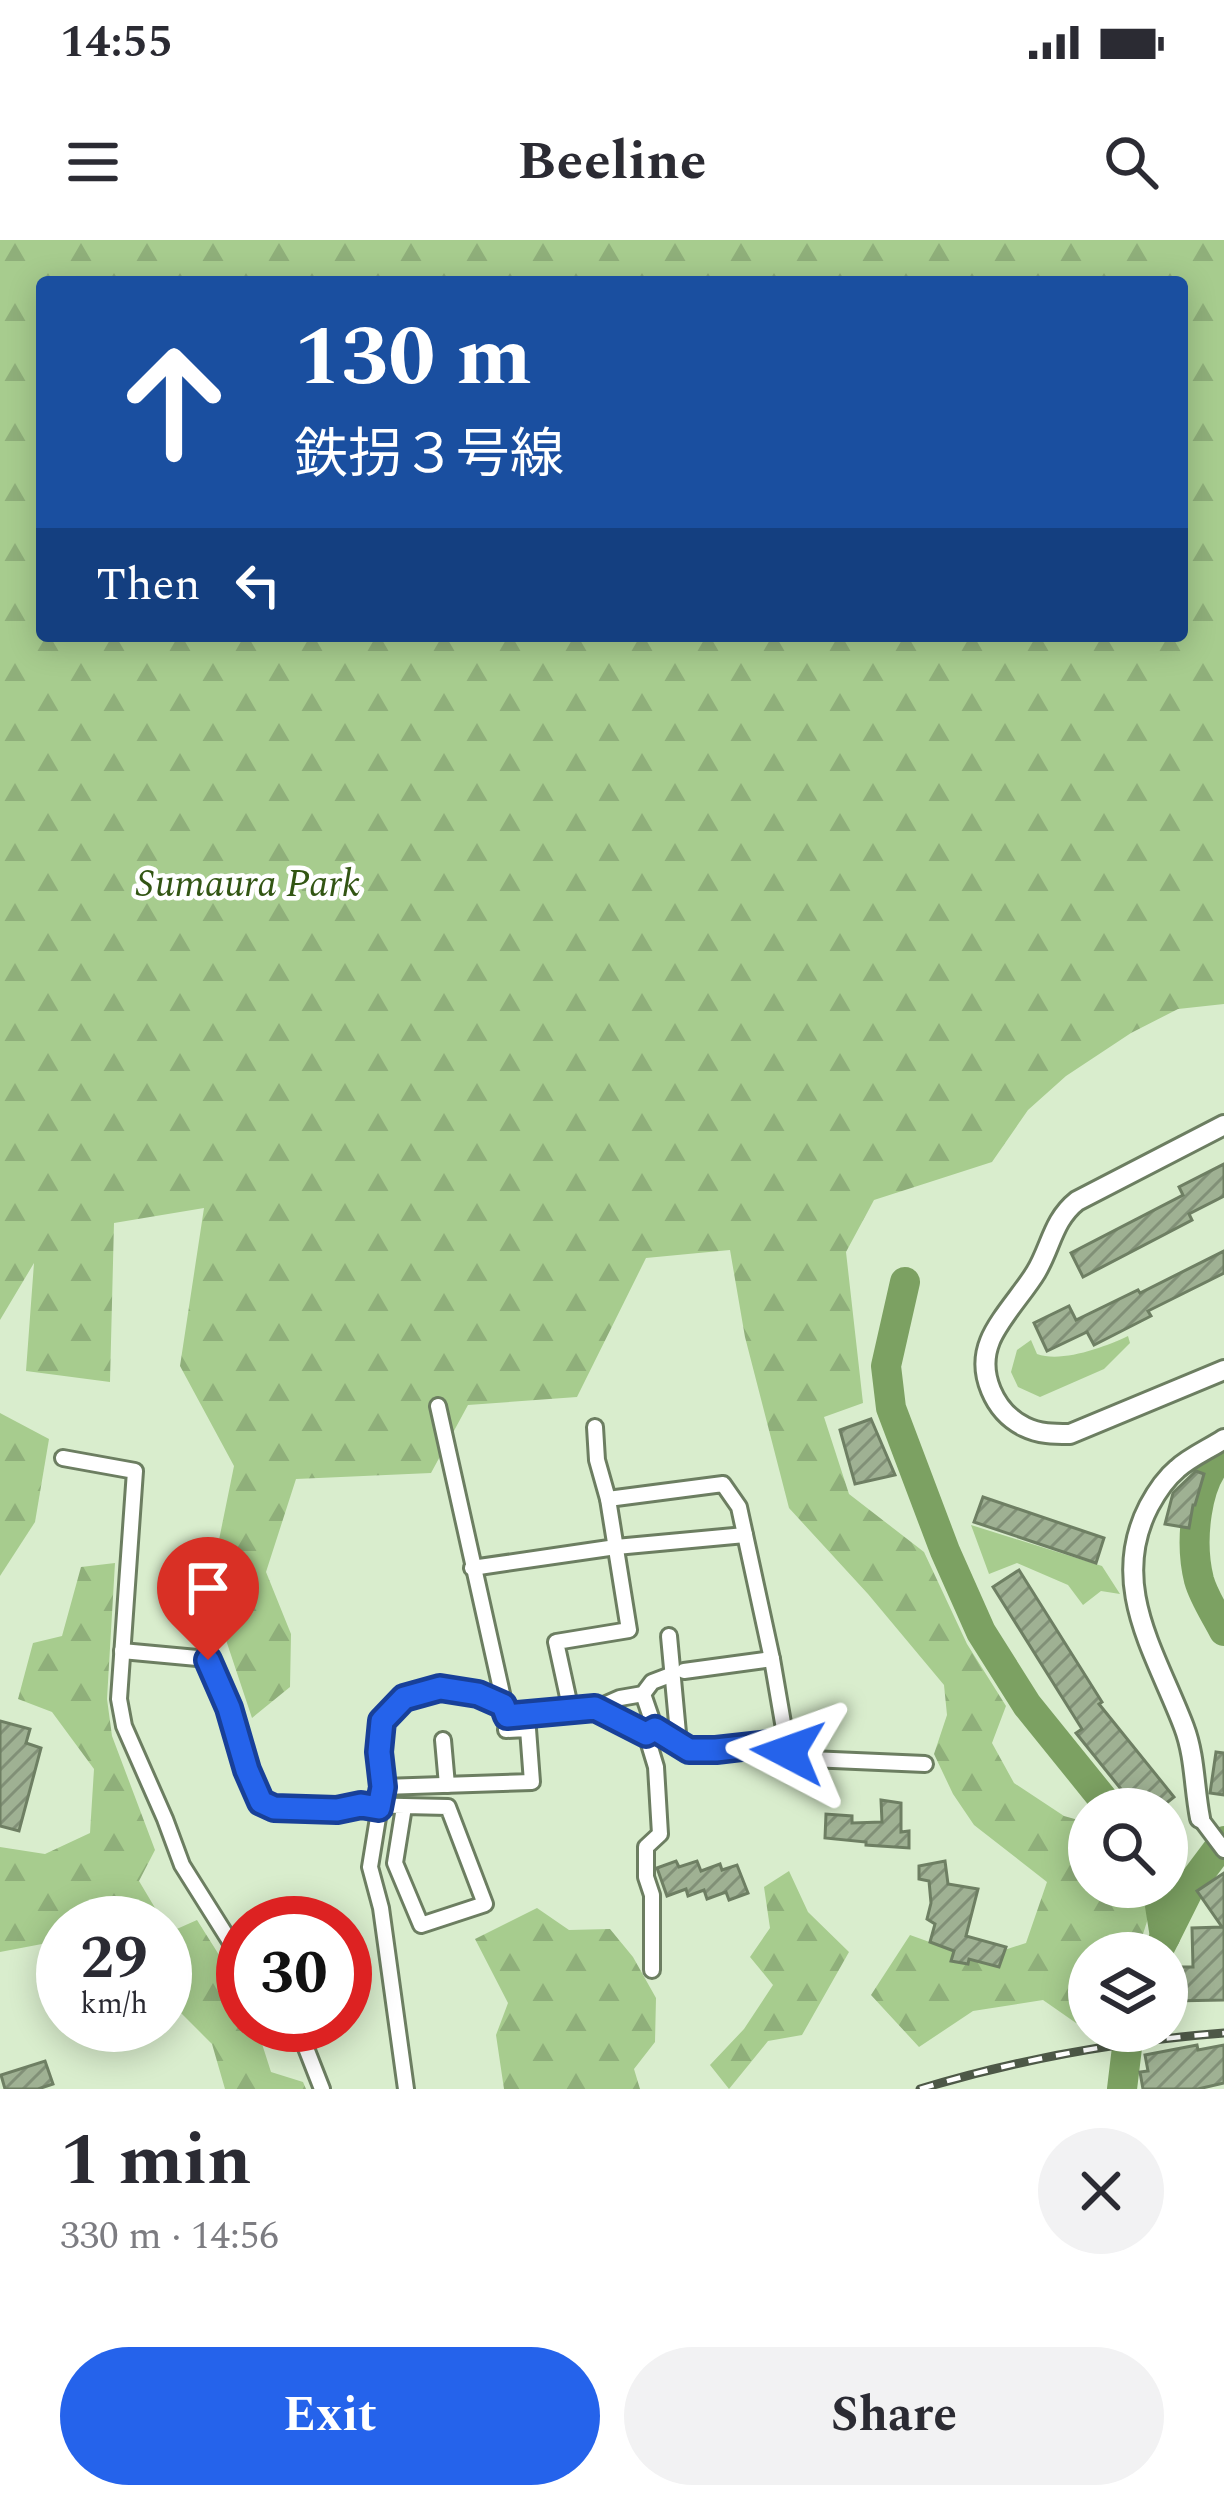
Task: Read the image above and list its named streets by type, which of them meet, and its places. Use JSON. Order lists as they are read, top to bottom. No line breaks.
{"parks":["Sumaura Park"],"page":{"status":"14:55","header":"Beeline","turn":["130 m","鉄拐３号線"],"then":"Then","speed":"29 km/h","limit":"30","heading":["1 min","330 m · 14:56"],"buttons":["Exit","Share"]}}
